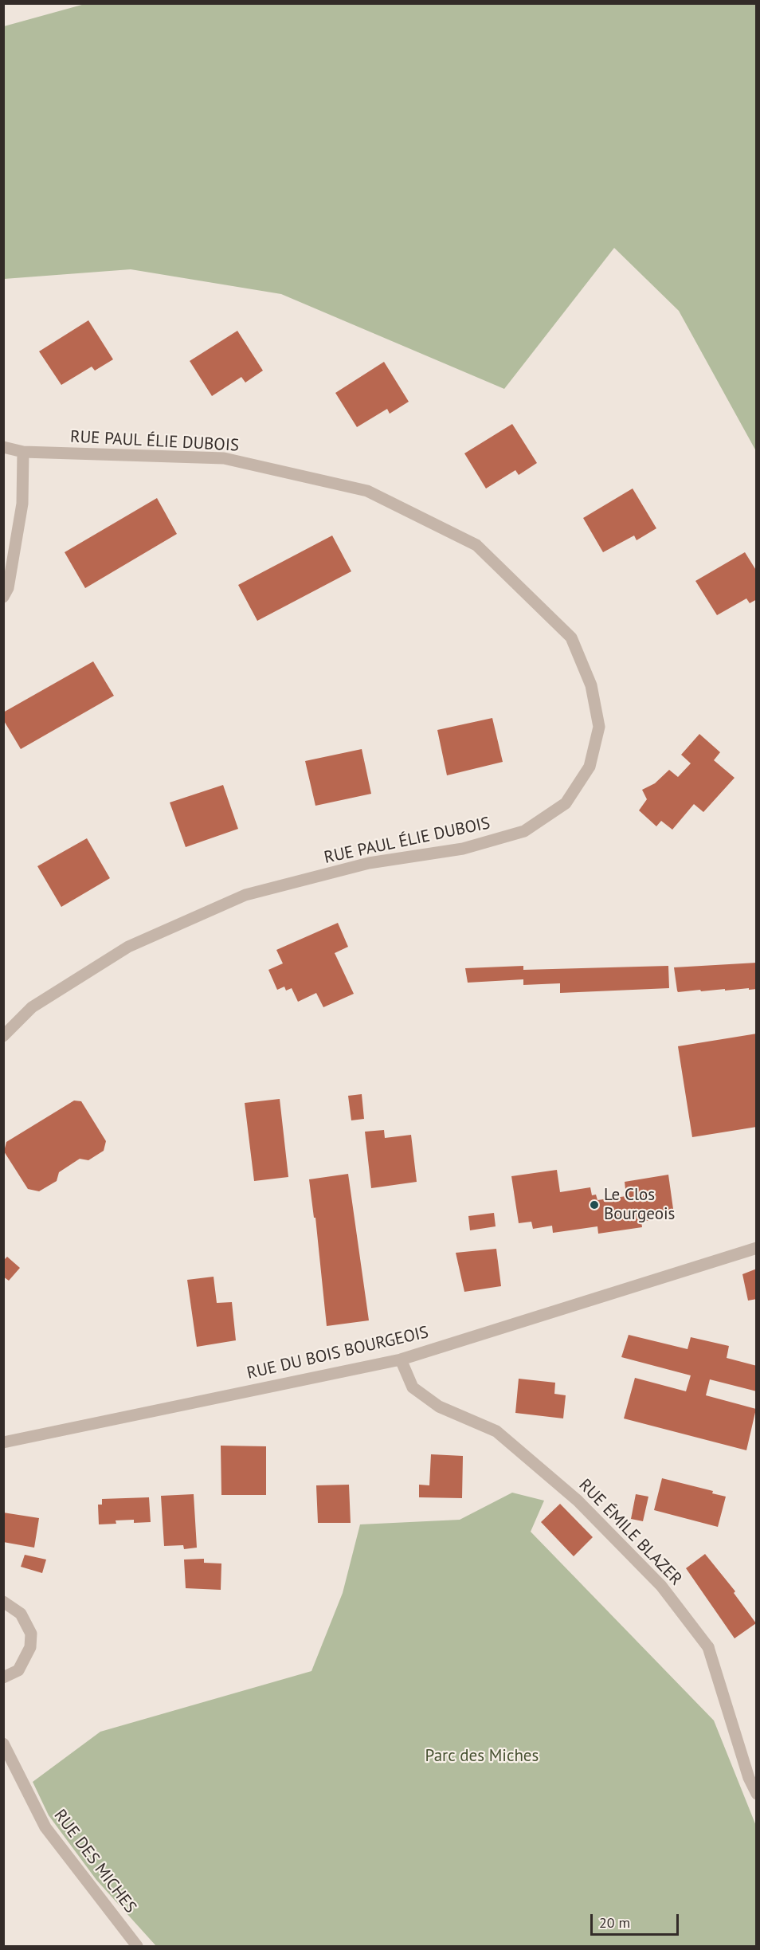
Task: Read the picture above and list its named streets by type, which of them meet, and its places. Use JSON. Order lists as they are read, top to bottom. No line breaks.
{"streets":{"street":["RUE PAUL ÉLIE DUBOIS","RUE DU BOIS BOURGEOIS","RUE ÉMILE BLAZER","RUE DES MICHES"]},"crossings":[["RUE DU BOIS BOURGEOIS","RUE ÉMILE BLAZER"]],"parks":["Parc des Miches"],"places":["Le Clos Bourgeois"],"scale_bar":"20 m"}
